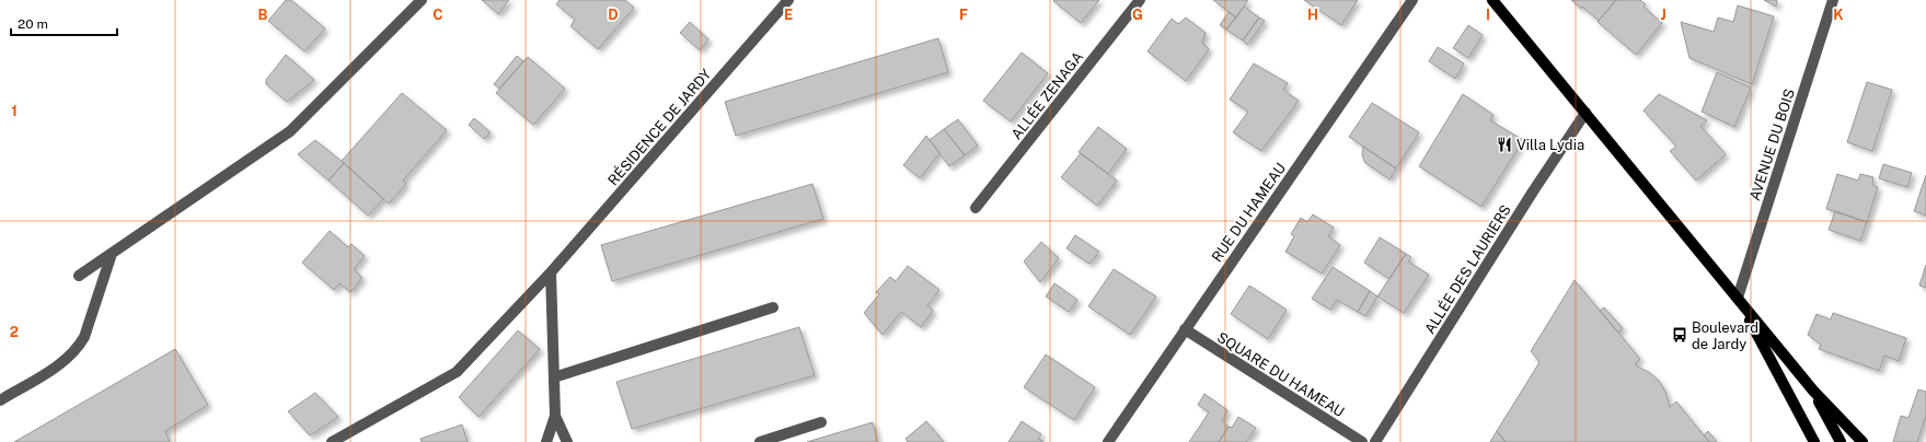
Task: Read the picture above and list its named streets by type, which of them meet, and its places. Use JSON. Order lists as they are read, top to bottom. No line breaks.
{"streets":{"street":["ALLÉE ZENAGA","RÉSIDENCE DE JARDY","AVENUE DU BOIS","RUE DU HAMEAU","ALLÉE DES LAURIERS","SQUARE DU HAMEAU"]},"crossings":[["RUE DU HAMEAU","SQUARE DU HAMEAU"]],"places":{"restaurant":["Villa Lydia"],"bus stop":["Boulevard de Jardy"]},"scale_bar":"20 m","grid":{"columns":["B","C","D","E","F","G","H","I","J","K"],"rows":["1","2"]}}
